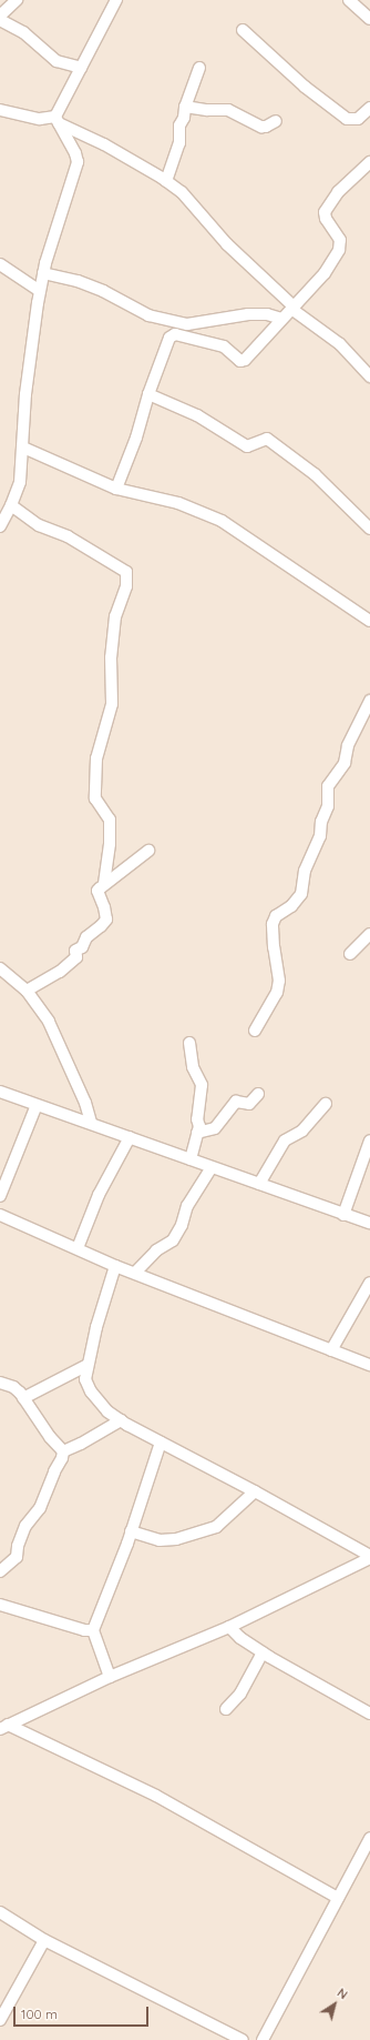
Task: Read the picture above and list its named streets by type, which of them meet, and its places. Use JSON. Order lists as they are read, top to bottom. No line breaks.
{"scale_bar":"100 m","north":"top right"}
